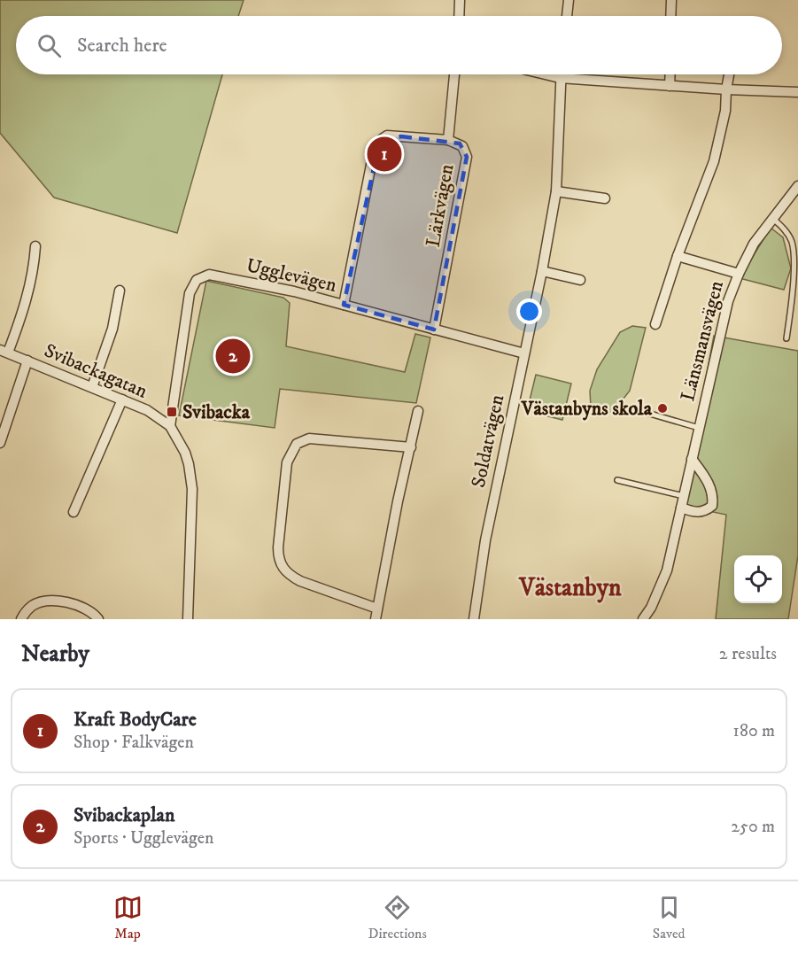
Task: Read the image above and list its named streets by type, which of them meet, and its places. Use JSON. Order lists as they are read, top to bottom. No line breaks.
{"streets":{"street":["Lärkvägen","Ugglevägen","Länsmansvägen","Svibackagatan","Soldatvägen"]},"crossings":[["Lärkvägen","Ugglevägen"],["Ugglevägen","Svibackagatan"],["Ugglevägen","Soldatvägen"]],"districts":["Västanbyn"],"places":{"other":["Västanbyns skola"],"transit":["Svibacka"]},"page":{"search":"Search here","pins":["1","2"],"heading":["Nearby","2 results"],"list":[{"mark":"1","name":"Kraft BodyCare","note":"Shop · Falkvägen","value":"180 m"},{"mark":"2","name":"Svibackaplan","note":"Sports · Ugglevägen","value":"250 m"}],"nav":["Map","Directions","Saved"]}}
